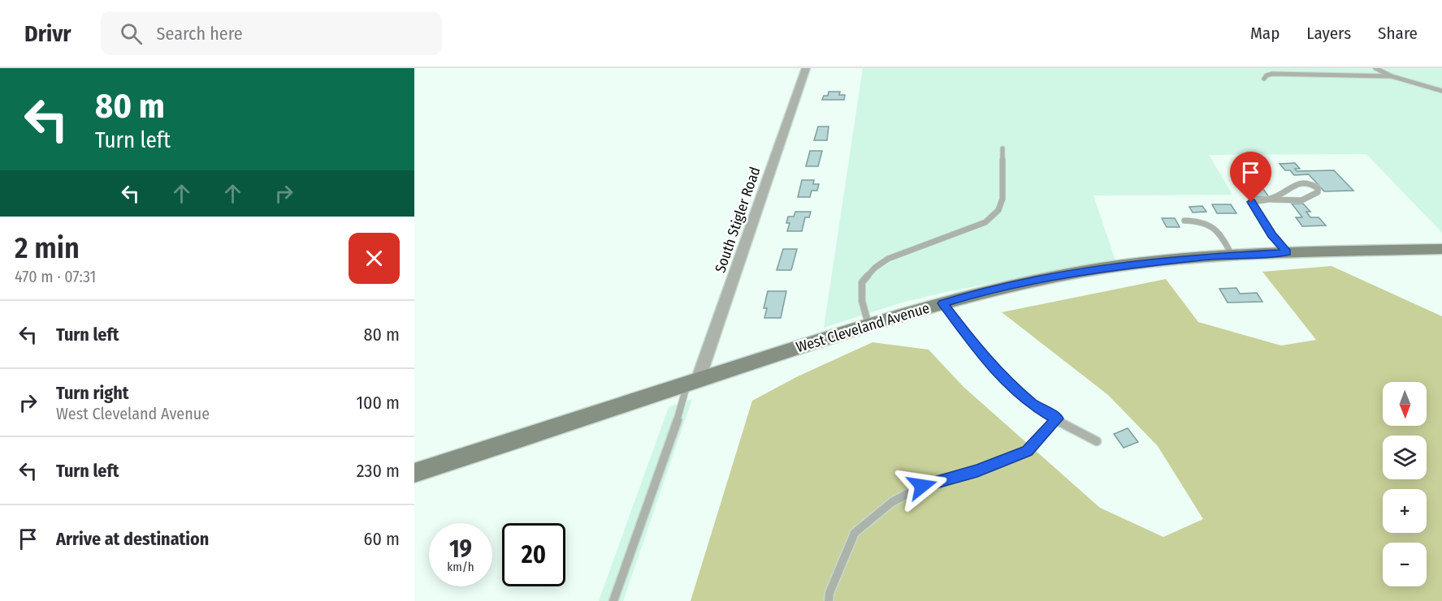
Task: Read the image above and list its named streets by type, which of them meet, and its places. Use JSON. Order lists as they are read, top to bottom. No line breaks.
{"streets":{"main road":["West Cleveland Avenue"],"street":["South Stigler Road"]},"crossings":[["South Stigler Road","West Cleveland Avenue"]],"north":"bottom","page":{"header":"Drivr","search":"Search here","nav":["Map","Layers","Share"],"turn":["80 m","Turn left"],"heading":["2 min","470 m · 07:31"],"list":[{"name":"Turn left","value":"80 m"},{"name":"Turn right","note":"West Cleveland Avenue","value":"100 m"},{"name":"Turn left","value":"230 m"},{"name":"Arrive at destination","value":"60 m"}],"map_buttons":["+","−"],"speed":"19 km/h","limit":"20"}}
